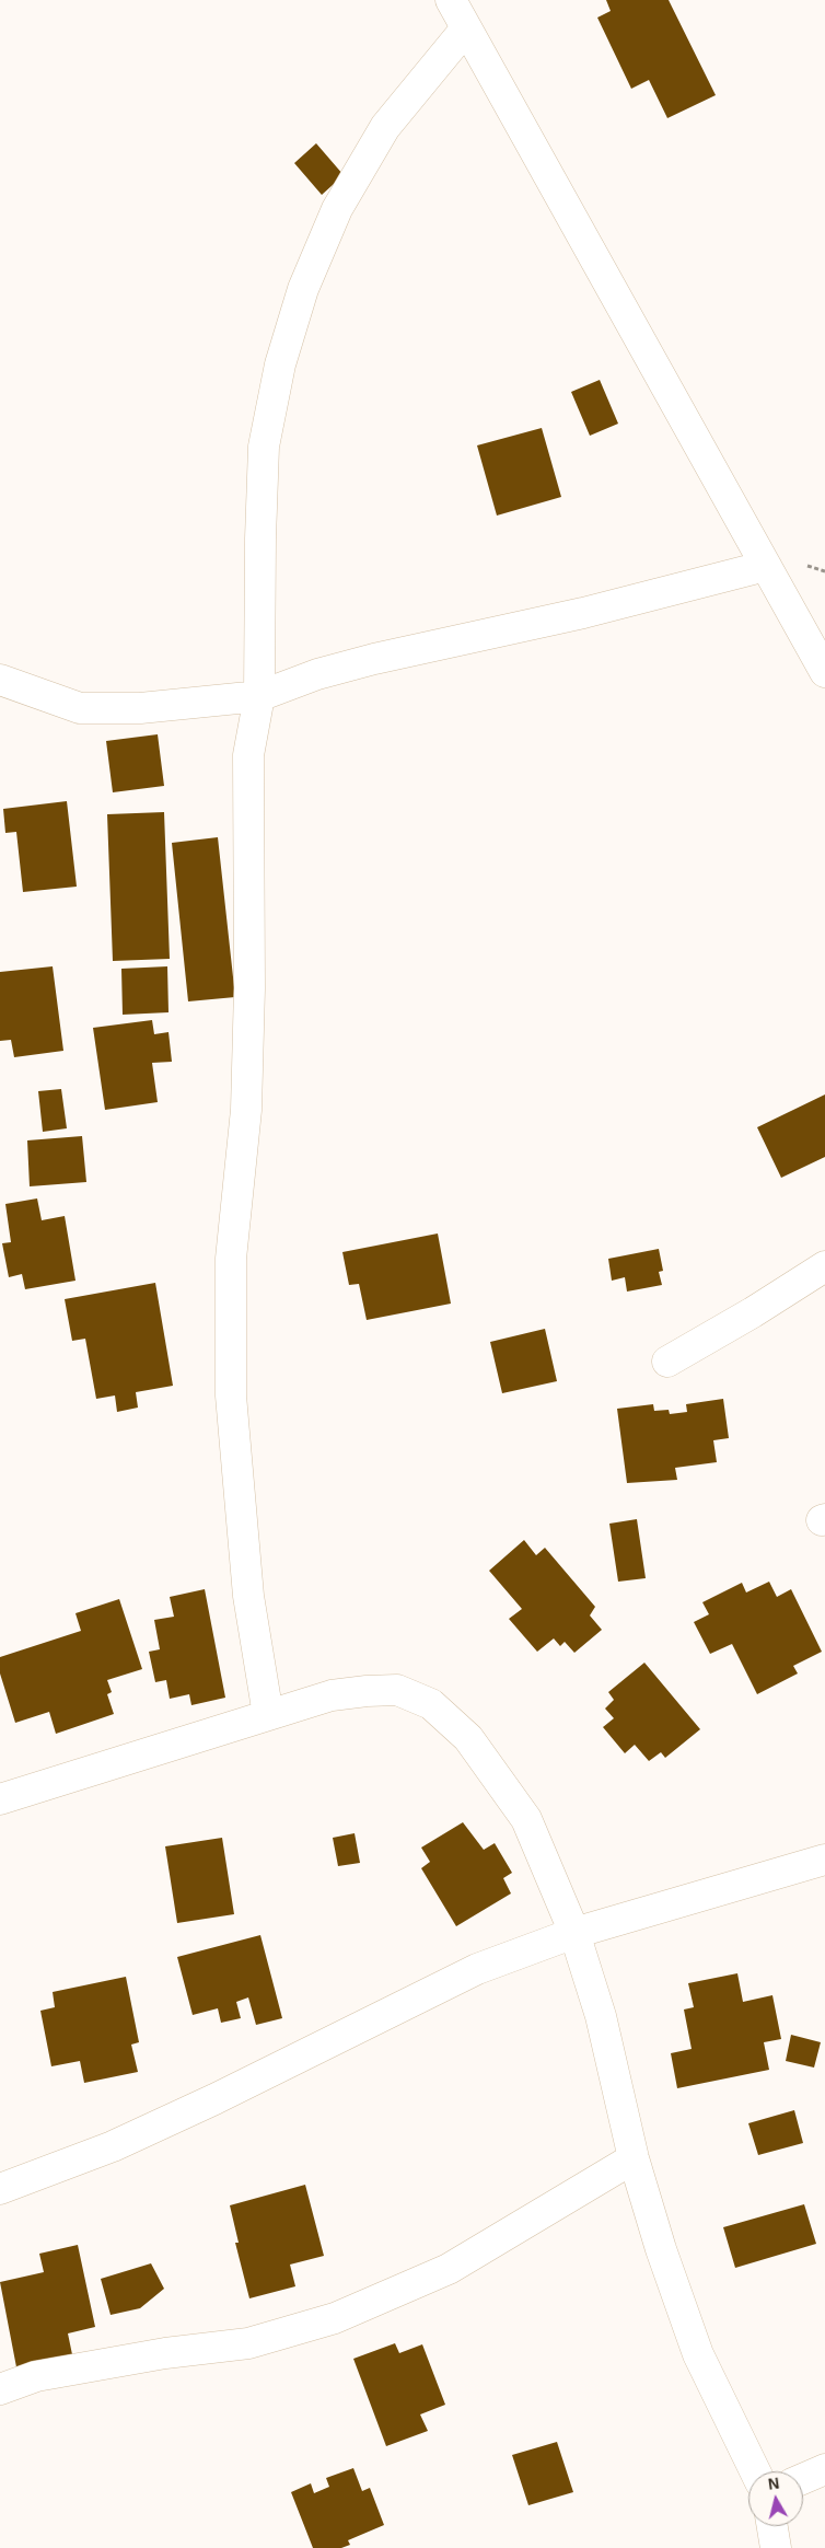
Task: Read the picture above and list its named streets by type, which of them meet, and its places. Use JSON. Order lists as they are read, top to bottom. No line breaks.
{"north":"top"}
